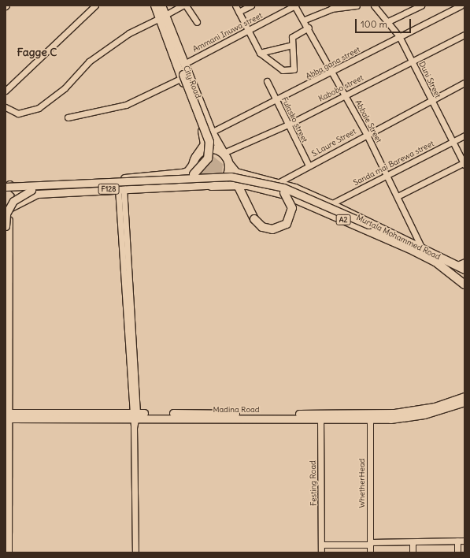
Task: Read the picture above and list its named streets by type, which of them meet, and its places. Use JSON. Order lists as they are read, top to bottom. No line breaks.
{"streets":{"highway":["City Road","A2","Murtala Mohammed Road"],"main road":["F128","Madina Road"],"street":["Ammani Inuwa street","Abba gana street","Duni Street","Kabobo street","Fulasko street","Abbale Street","S.Laure Street","Sanda mai Barewa street","Festing Road","WhetherHead"]},"crossings":[["Ammani Inuwa street","City Road"],["Ammani Inuwa street","Abbale Street"],["Abba gana street","Duni Street"],["Abba gana street","City Road"],["Abba gana street","Fulasko street"],["Abba gana street","Abbale Street"],["Duni Street","Kabobo street"],["Duni Street","S.Laure Street"],["Duni Street","Sanda mai Barewa street"],["City Road","Kabobo street"],["City Road","F128"],["City Road","A2"],["City Road","Murtala Mohammed Road"],["Kabobo street","Fulasko street"],["Kabobo street","Abbale Street"],["Kabobo street","F128"],["Kabobo street","A2"],["Kabobo street","Murtala Mohammed Road"],["Fulasko street","S.Laure Street"],["Abbale Street","S.Laure Street"],["Abbale Street","Sanda mai Barewa street"],["Abbale Street","Murtala Mohammed Road"],["S.Laure Street","Murtala Mohammed Road"],["Sanda mai Barewa street","Murtala Mohammed Road"],["F128","A2"],["F128","Murtala Mohammed Road"],["A2","Murtala Mohammed Road"],["Madina Road","Festing Road"],["Madina Road","WhetherHead"]],"districts":["Fagge C"],"scale_bar":"100 m"}
